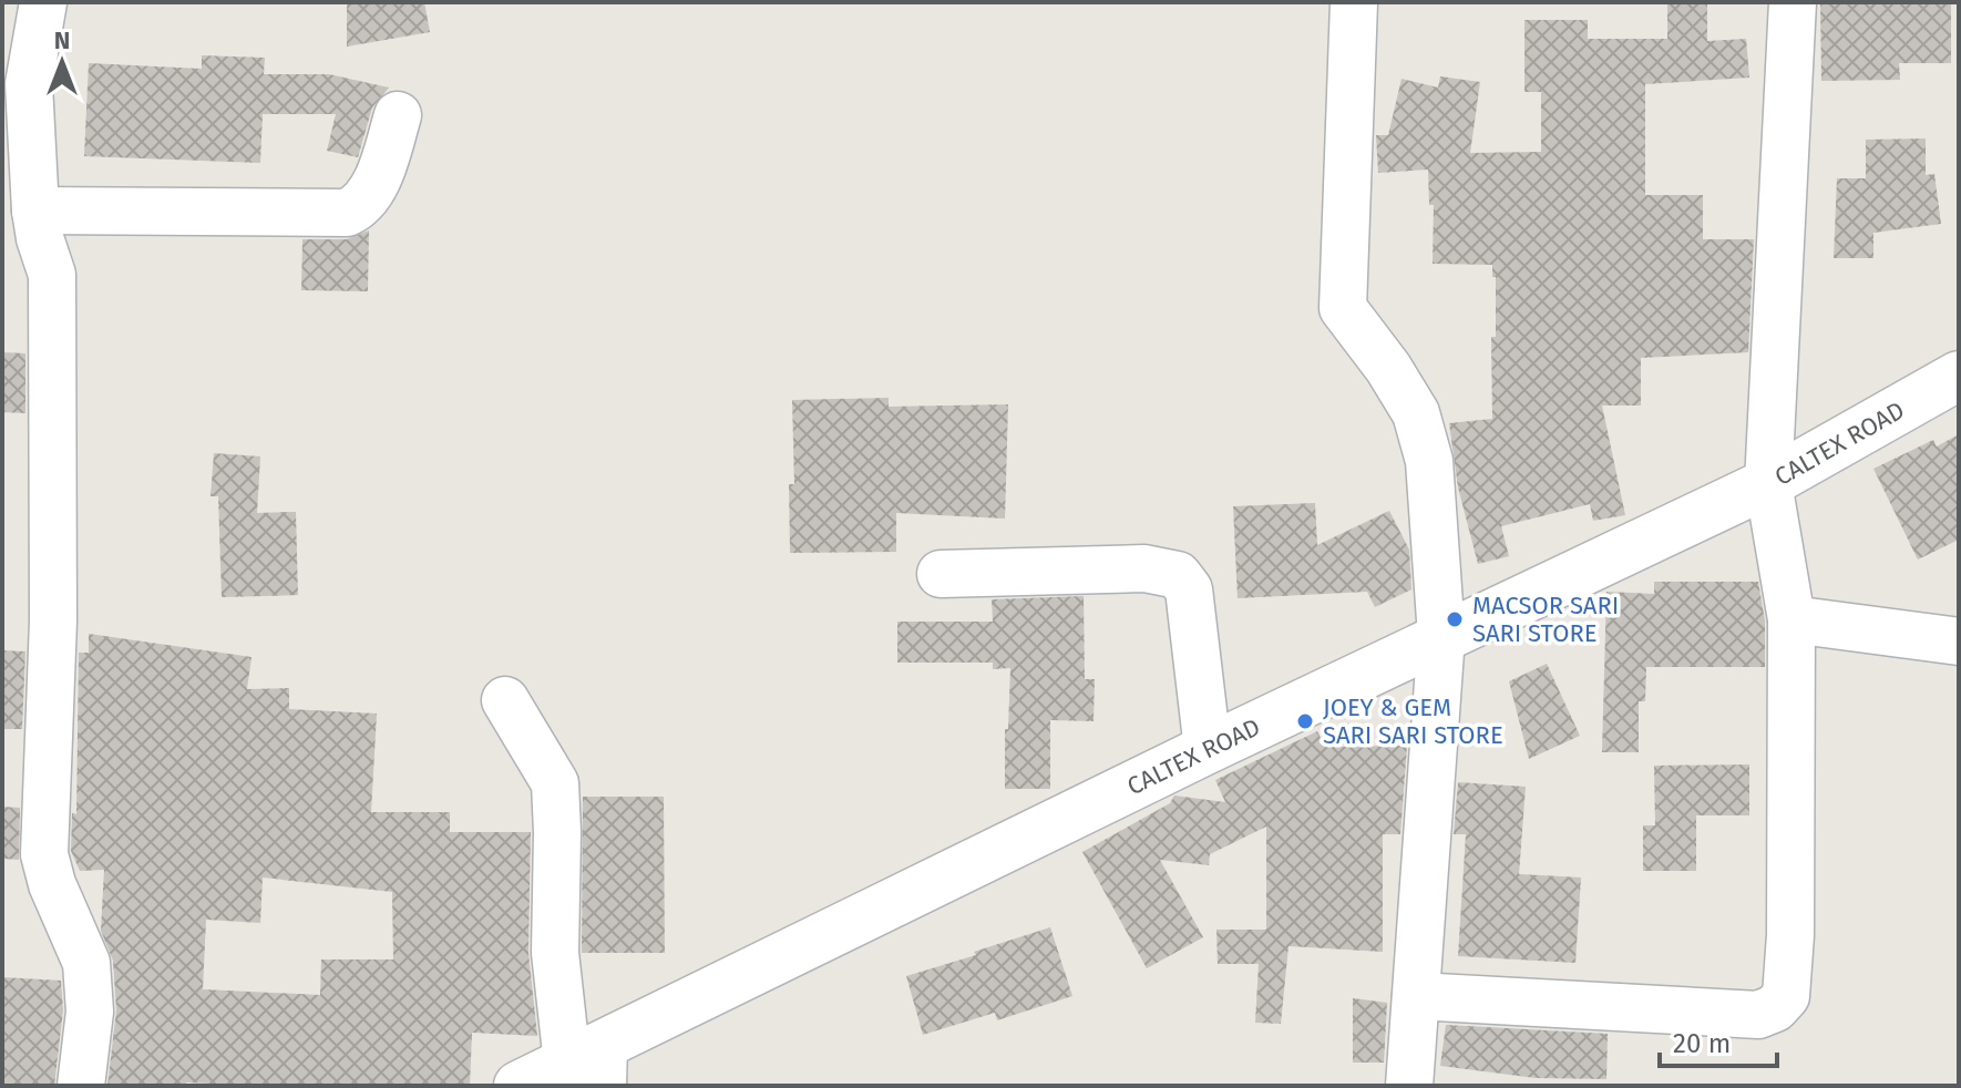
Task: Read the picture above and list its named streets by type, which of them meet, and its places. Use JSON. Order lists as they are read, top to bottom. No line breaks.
{"streets":{"street":["CALTEX ROAD"]},"places":["MACSOR SARI SARI STORE","JOEY & GEM SARI SARI STORE"],"scale_bar":"20 m","north":"top"}
